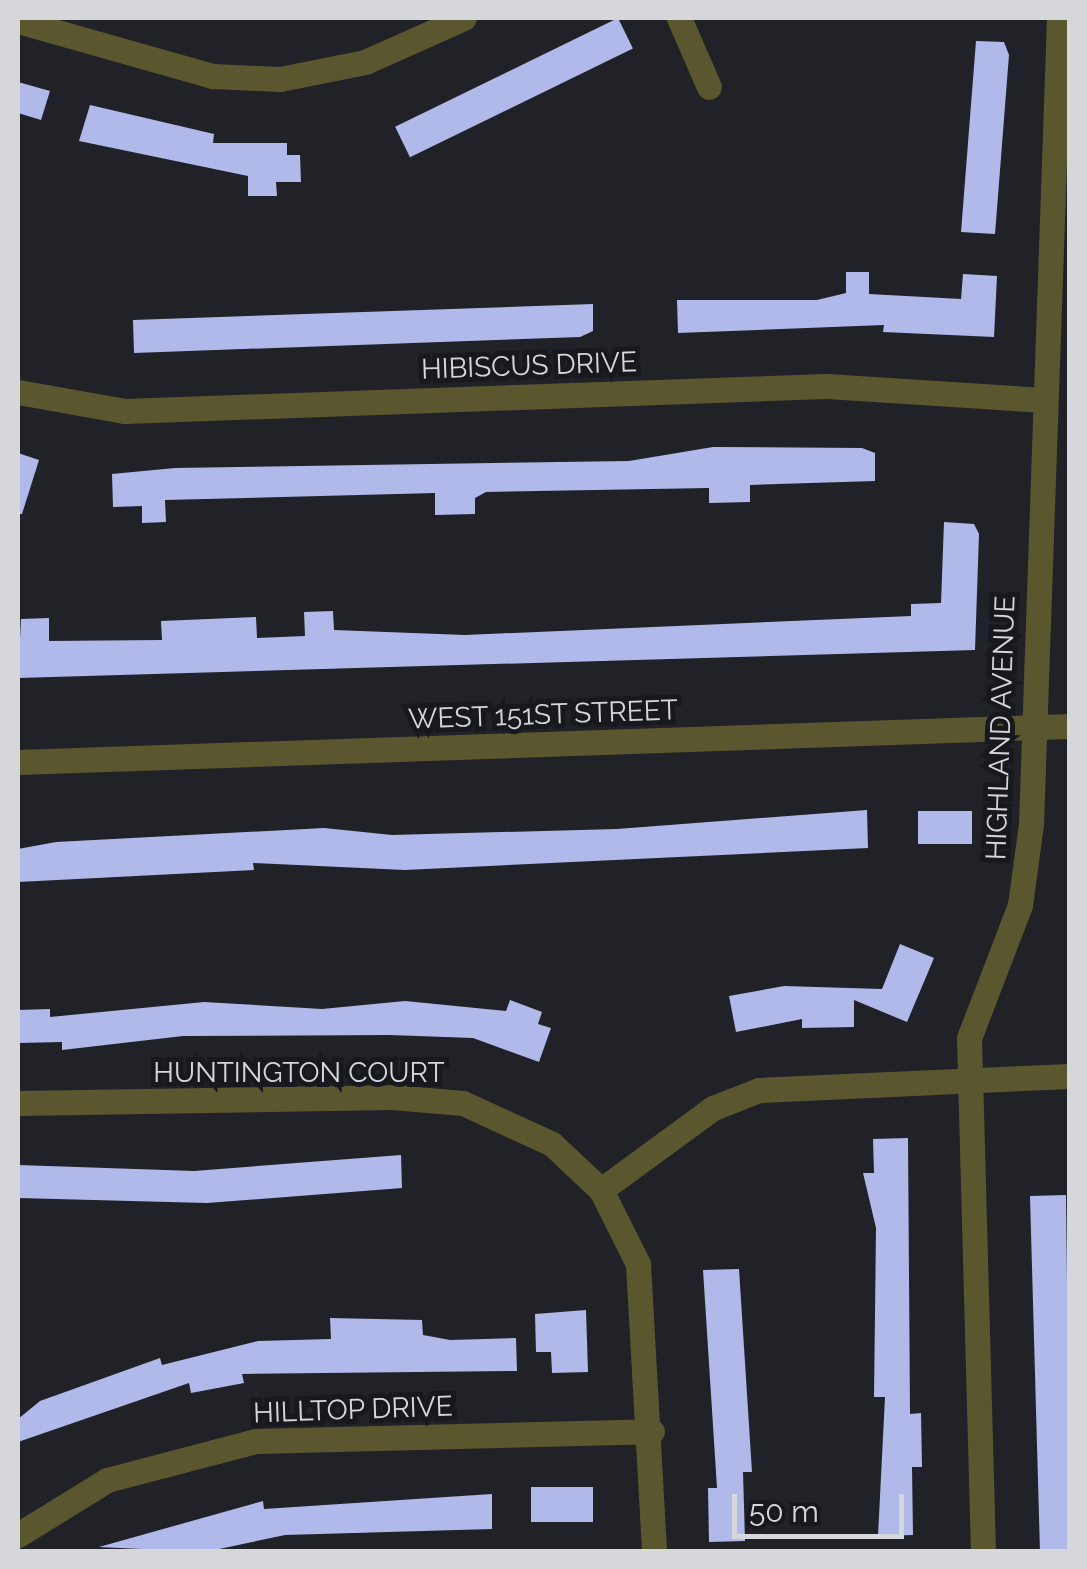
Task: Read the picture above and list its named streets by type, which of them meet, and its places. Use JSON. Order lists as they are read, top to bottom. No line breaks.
{"streets":{"street":["HIBISCUS DRIVE","WEST 151ST STREET","HIGHLAND AVENUE","HUNTINGTON COURT","HILLTOP DRIVE"]},"crossings":[["HIBISCUS DRIVE","HIGHLAND AVENUE"],["WEST 151ST STREET","HIGHLAND AVENUE"],["HUNTINGTON COURT","HILLTOP DRIVE"]],"scale_bar":"50 m"}
